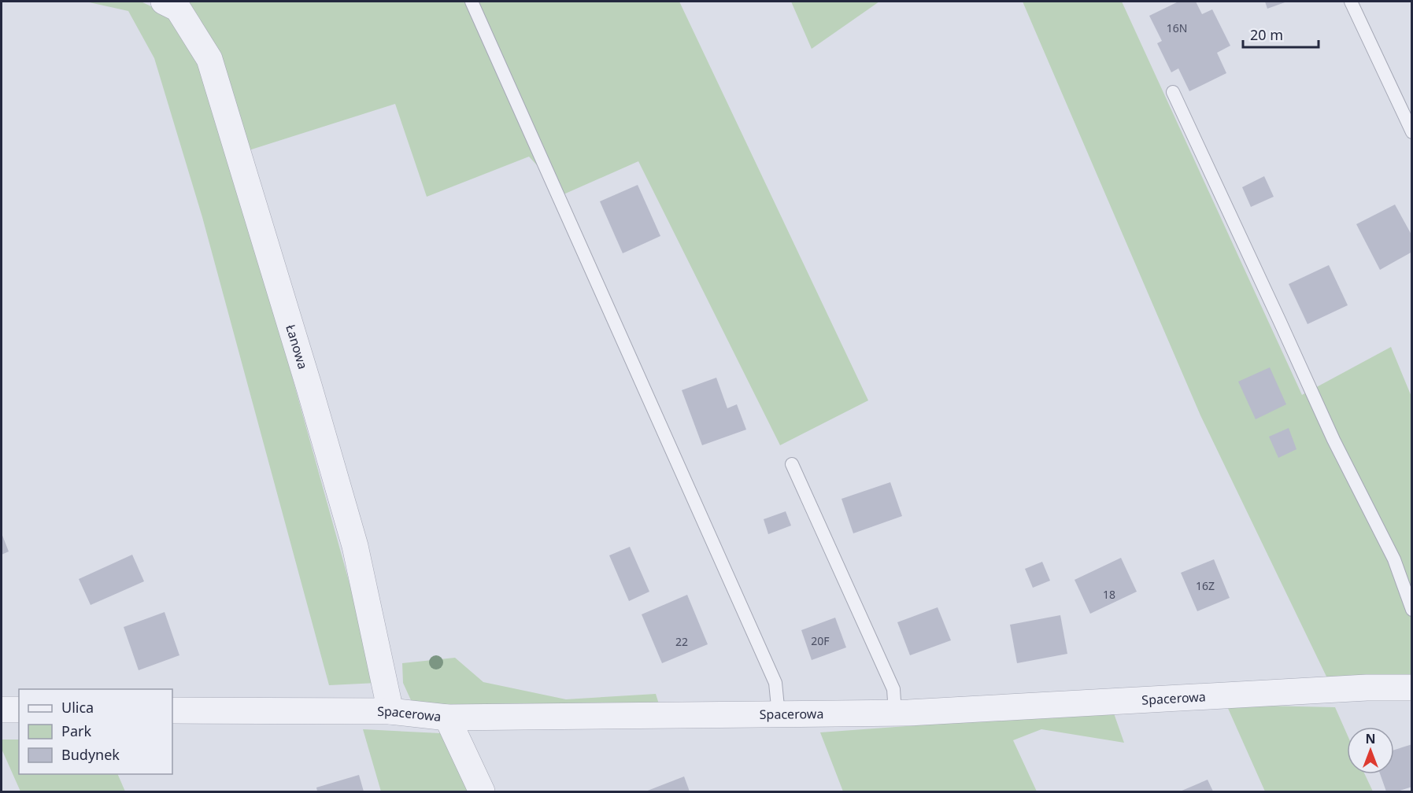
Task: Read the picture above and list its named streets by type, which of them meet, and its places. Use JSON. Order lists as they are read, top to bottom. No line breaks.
{"streets":{"street":["Łanowa","Spacerowa"]},"crossings":[["Łanowa","Spacerowa"]],"house_numbers":["16N","16Z","18","20F","22"],"legend":["Ulica","Park","Budynek"],"scale_bar":"20 m","north":"top"}
